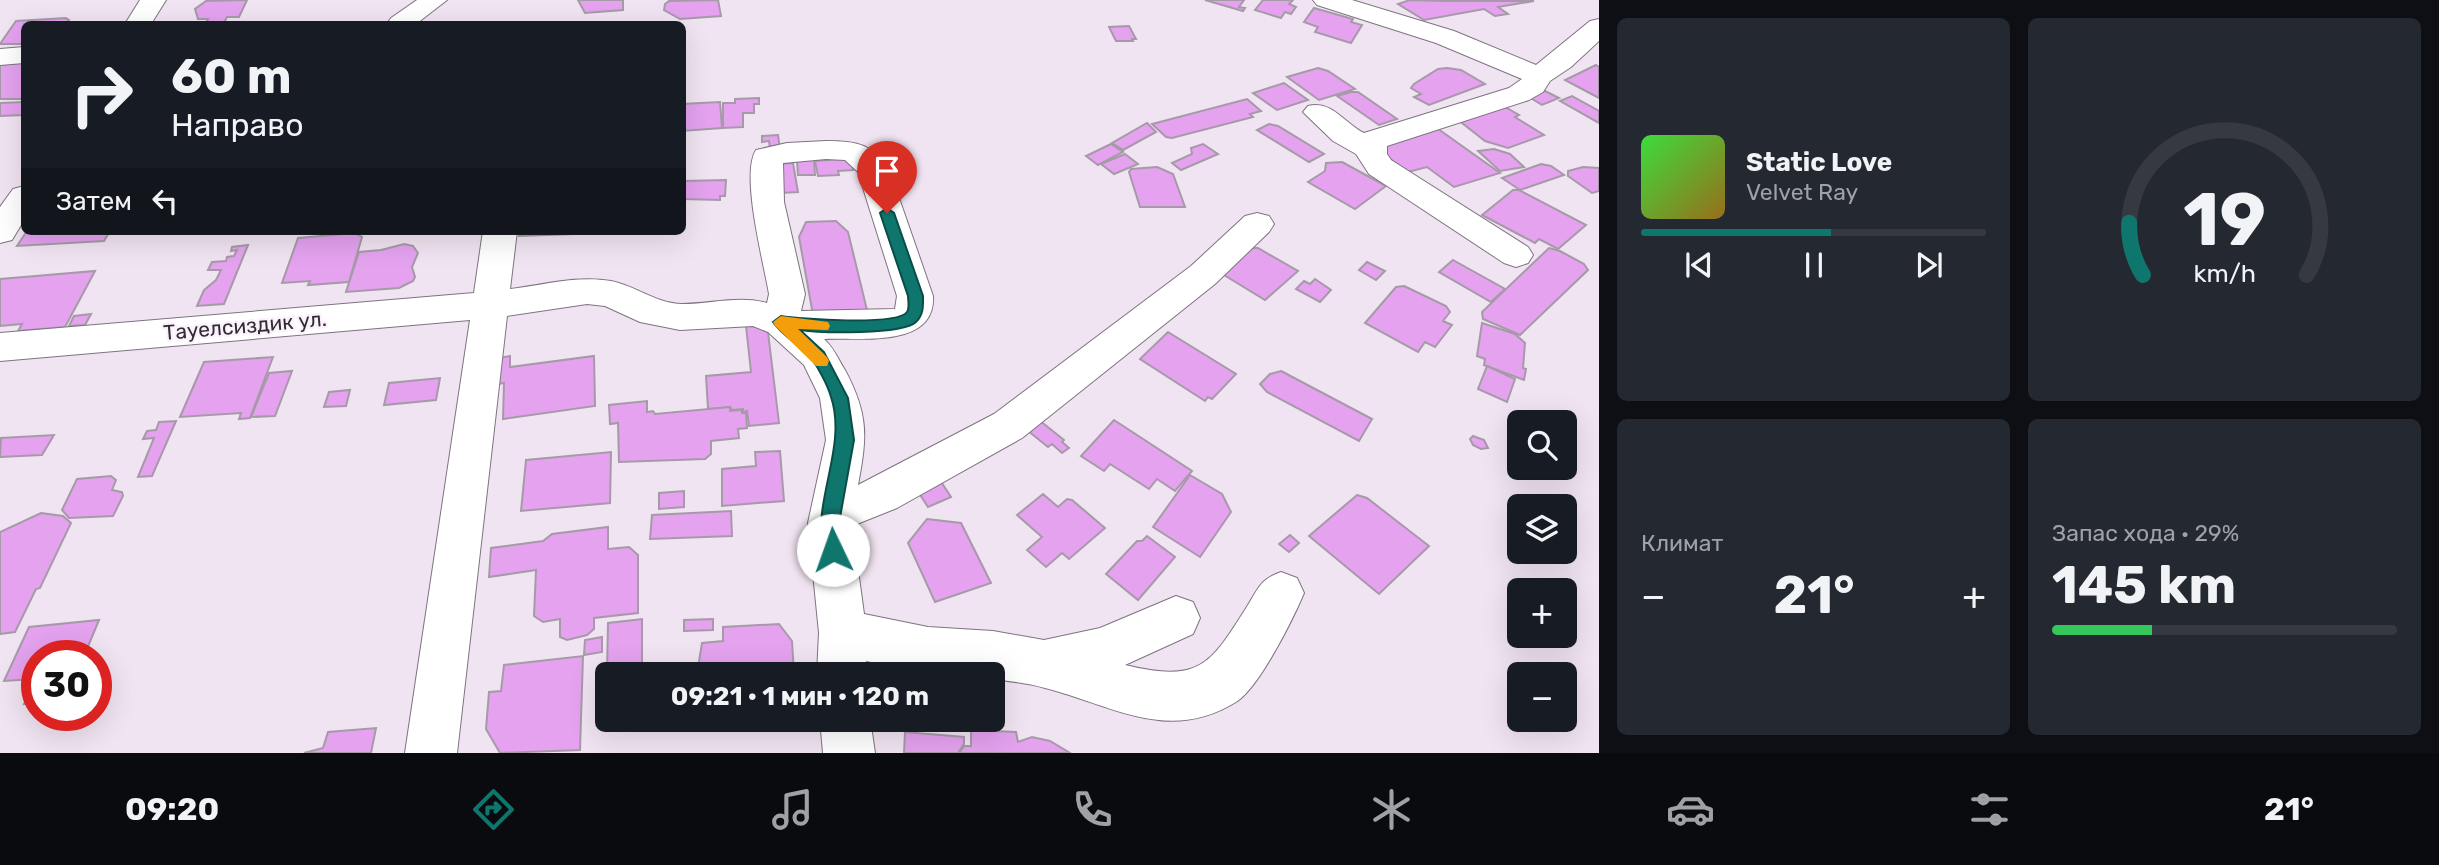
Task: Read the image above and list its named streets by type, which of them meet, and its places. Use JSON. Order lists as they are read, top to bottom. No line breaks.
{"streets":{"street":["Тауелсиздик ул."]},"page":{"turn":["60 m","Направо"],"song":["Static Love","Velvet Ray"],"then":"Затем","map_buttons":["+","−"],"tile":["Климат",["Запас хода · 29%","145 km"]],"heat":["−","21°","+"],"limit":"30","trip":"09:21 · 1 мин · 120 m","tabs":["09:20","21°"],"gauge":["19","km/h"]}}
